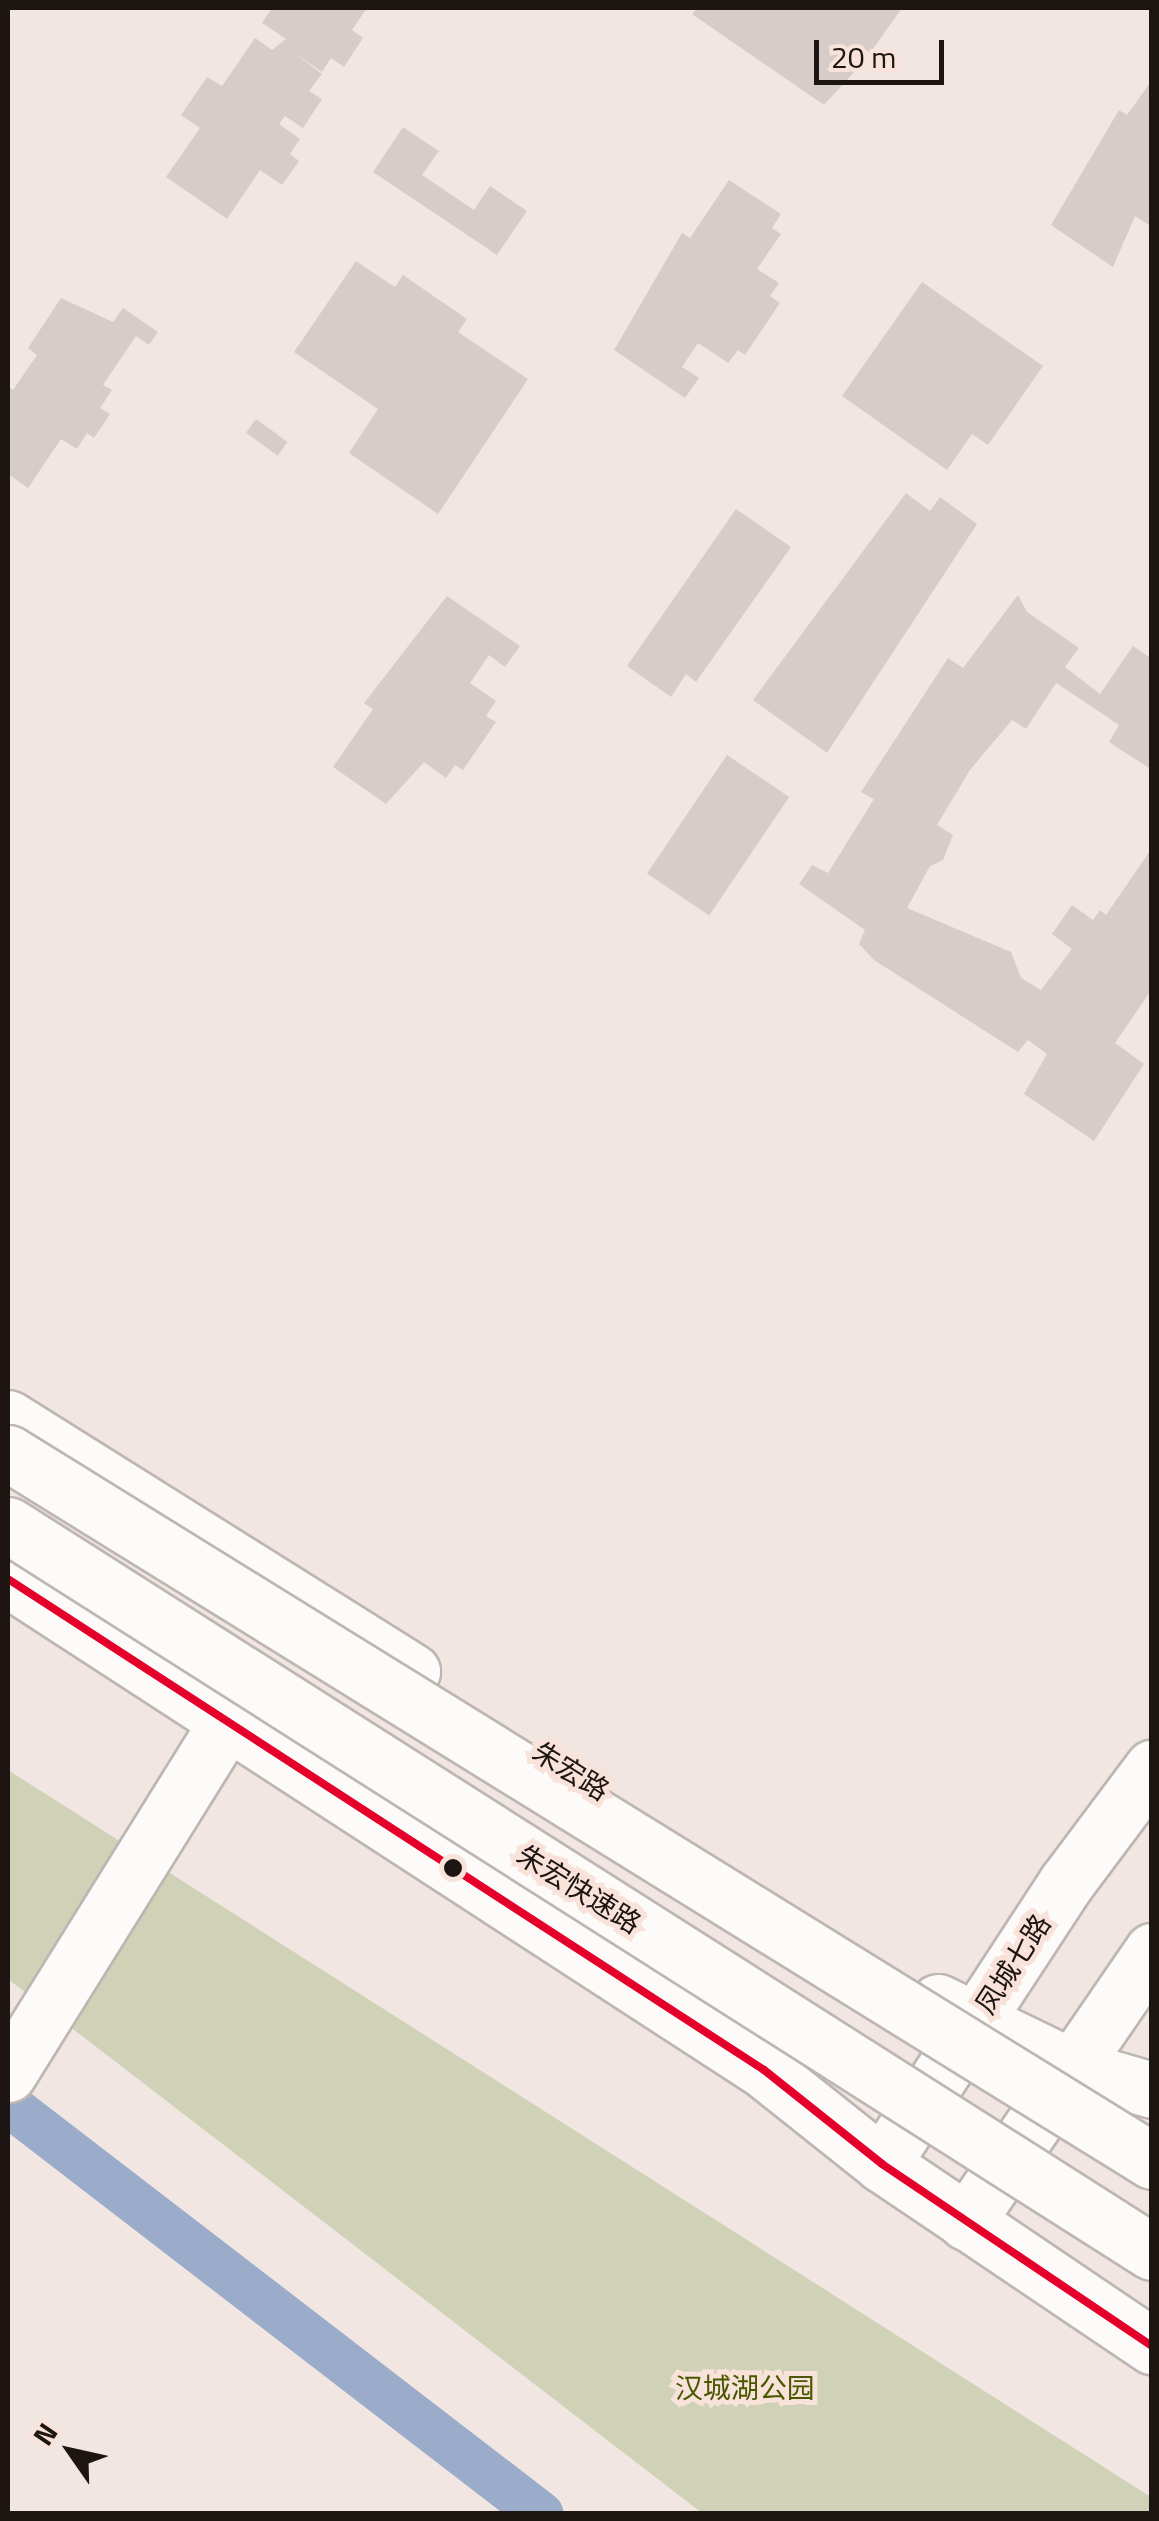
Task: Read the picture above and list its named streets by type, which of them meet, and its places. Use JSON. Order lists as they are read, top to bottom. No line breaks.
{"streets":{"main road":["朱宏路","朱宏快速路","凤城七路"]},"crossings":[["朱宏路","凤城七路"]],"parks":["汉城湖公园"],"scale_bar":"20 m","north":"top left"}
